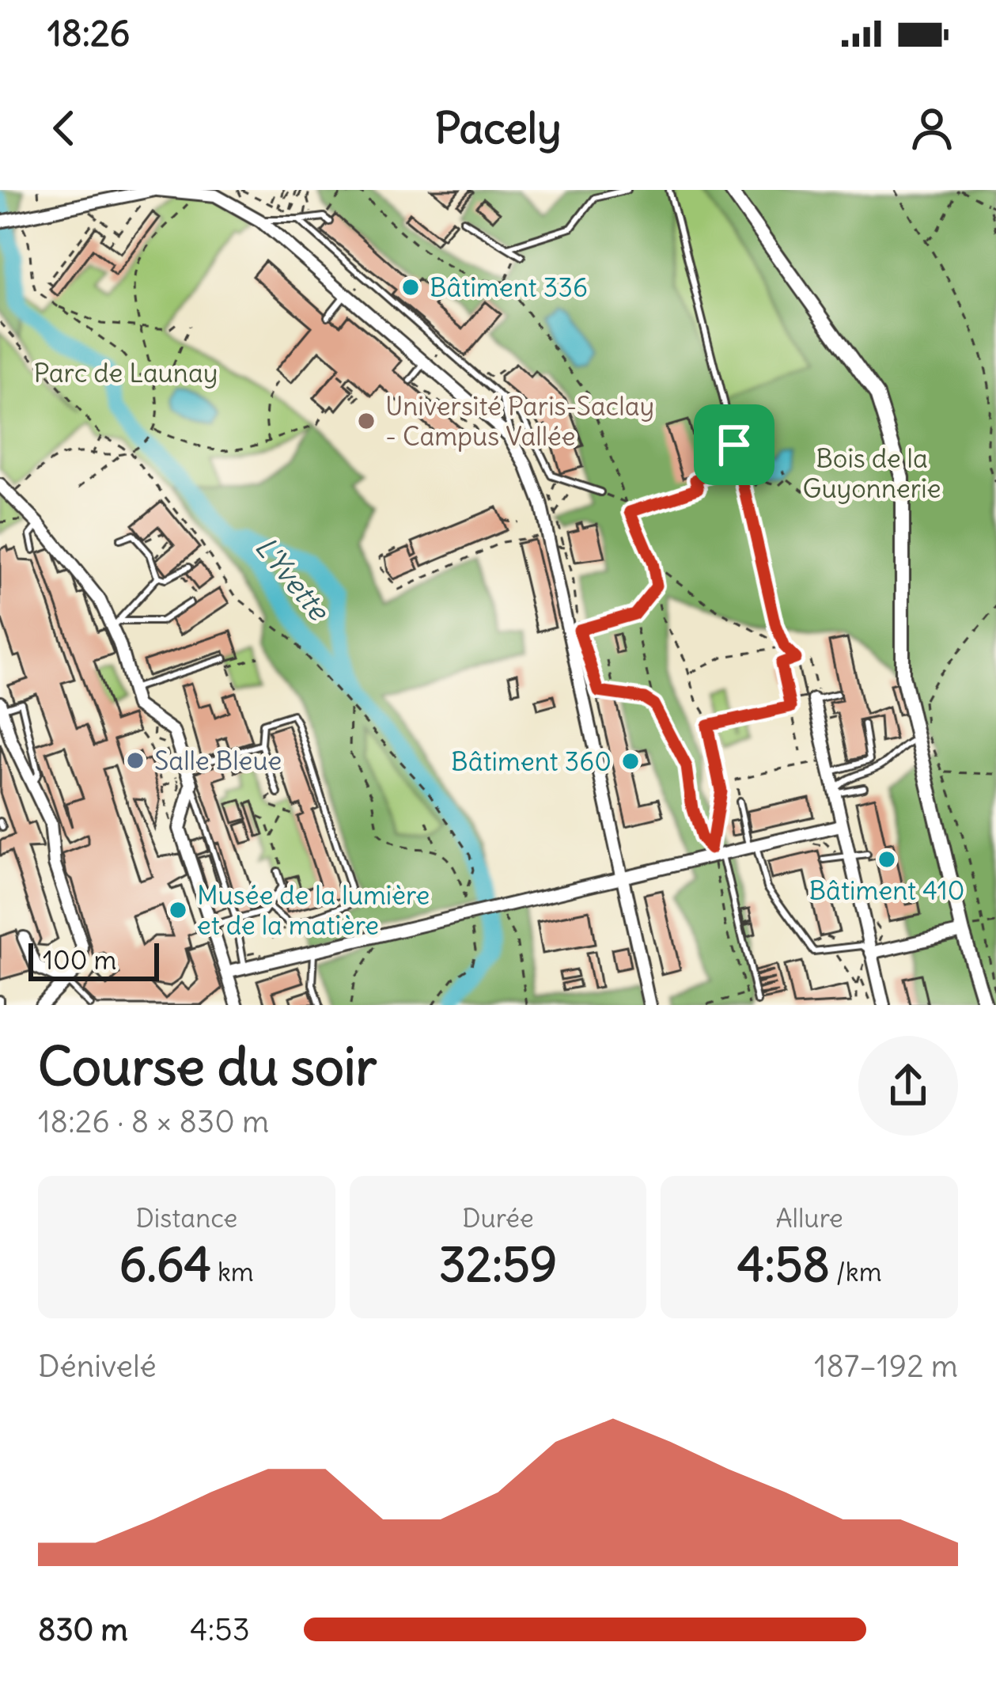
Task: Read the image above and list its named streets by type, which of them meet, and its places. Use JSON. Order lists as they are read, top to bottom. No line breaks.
{"water":["L'Yvette"],"parks":["Parc de Launay","Bois de la Guyonnerie"],"places":["Bâtiment 336","Université Paris-Saclay - Campus Vallée","Salle Bleue","Bâtiment 360","Bâtiment 410","Musée de la lumière et de la matière"],"scale_bar":"100 m","page":{"status":"18:26","header":"Pacely","scale":"100 m","heading":["Course du soir","18:26 · 8 × 830 m"],"stats":[["Distance","6.64 km"],["Durée","32:59"],["Allure","4:58 /km"]],"chart":["Dénivelé","187–192 m"],"list":[{"name":"830 m","note":"4:53"}]}}
